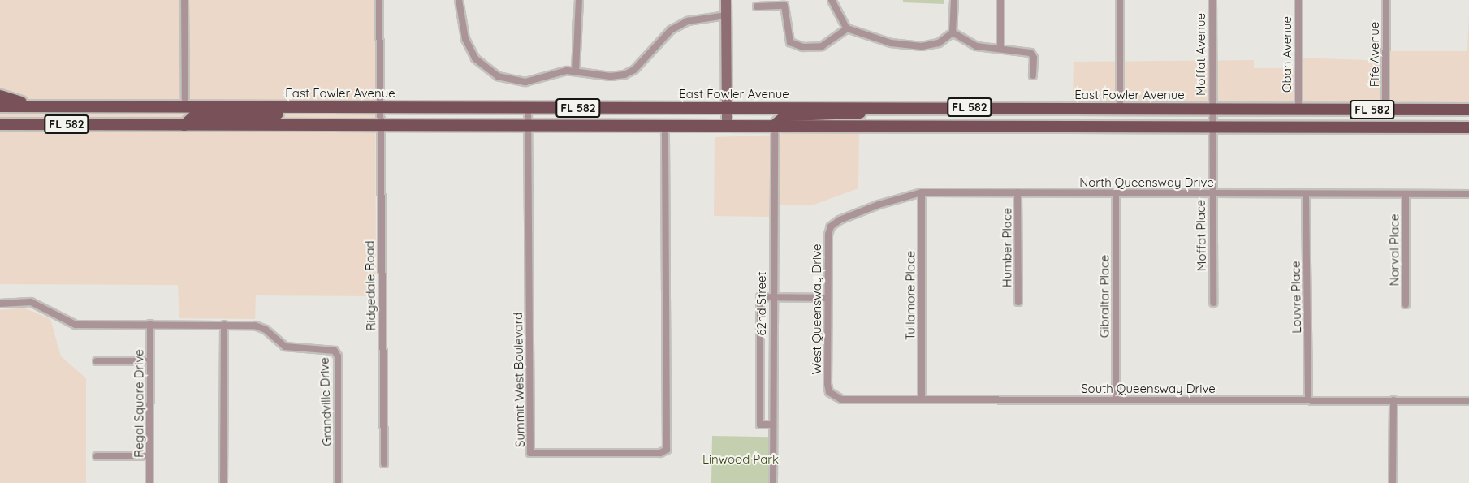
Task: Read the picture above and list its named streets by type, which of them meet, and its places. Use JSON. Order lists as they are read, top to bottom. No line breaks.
{"streets":{"main road":["East Fowler Avenue","FL 582"],"street":["Moffat Avenue","Oban Avenue","Fife Avenue","North Queensway Drive","Moffat Place","Humber Place","Norval Place","Ridgedale Road","Tullamore Place","Gibraltar Place","Louvre Place","62nd Street","West Queensway Drive","Summit West Boulevard","South Queensway Drive","Grandville Drive","Regal Square Drive"]},"crossings":[["Moffat Avenue","East Fowler Avenue"],["Moffat Avenue","Moffat Place"],["Oban Avenue","East Fowler Avenue"],["Fife Avenue","East Fowler Avenue"],["East Fowler Avenue","Moffat Place"],["East Fowler Avenue","Ridgedale Road"],["East Fowler Avenue","Summit West Boulevard"],["FL 582","Moffat Place"],["FL 582","Ridgedale Road"],["FL 582","62nd Street"],["FL 582","Summit West Boulevard"],["North Queensway Drive","Moffat Place"],["North Queensway Drive","Humber Place"],["North Queensway Drive","Norval Place"],["North Queensway Drive","Tullamore Place"],["North Queensway Drive","Gibraltar Place"],["North Queensway Drive","Louvre Place"],["North Queensway Drive","West Queensway Drive"],["Tullamore Place","South Queensway Drive"],["Gibraltar Place","South Queensway Drive"],["Louvre Place","South Queensway Drive"],["West Queensway Drive","South Queensway Drive"],["Grandville Drive","Regal Square Drive"]],"parks":["Linwood Park"]}
